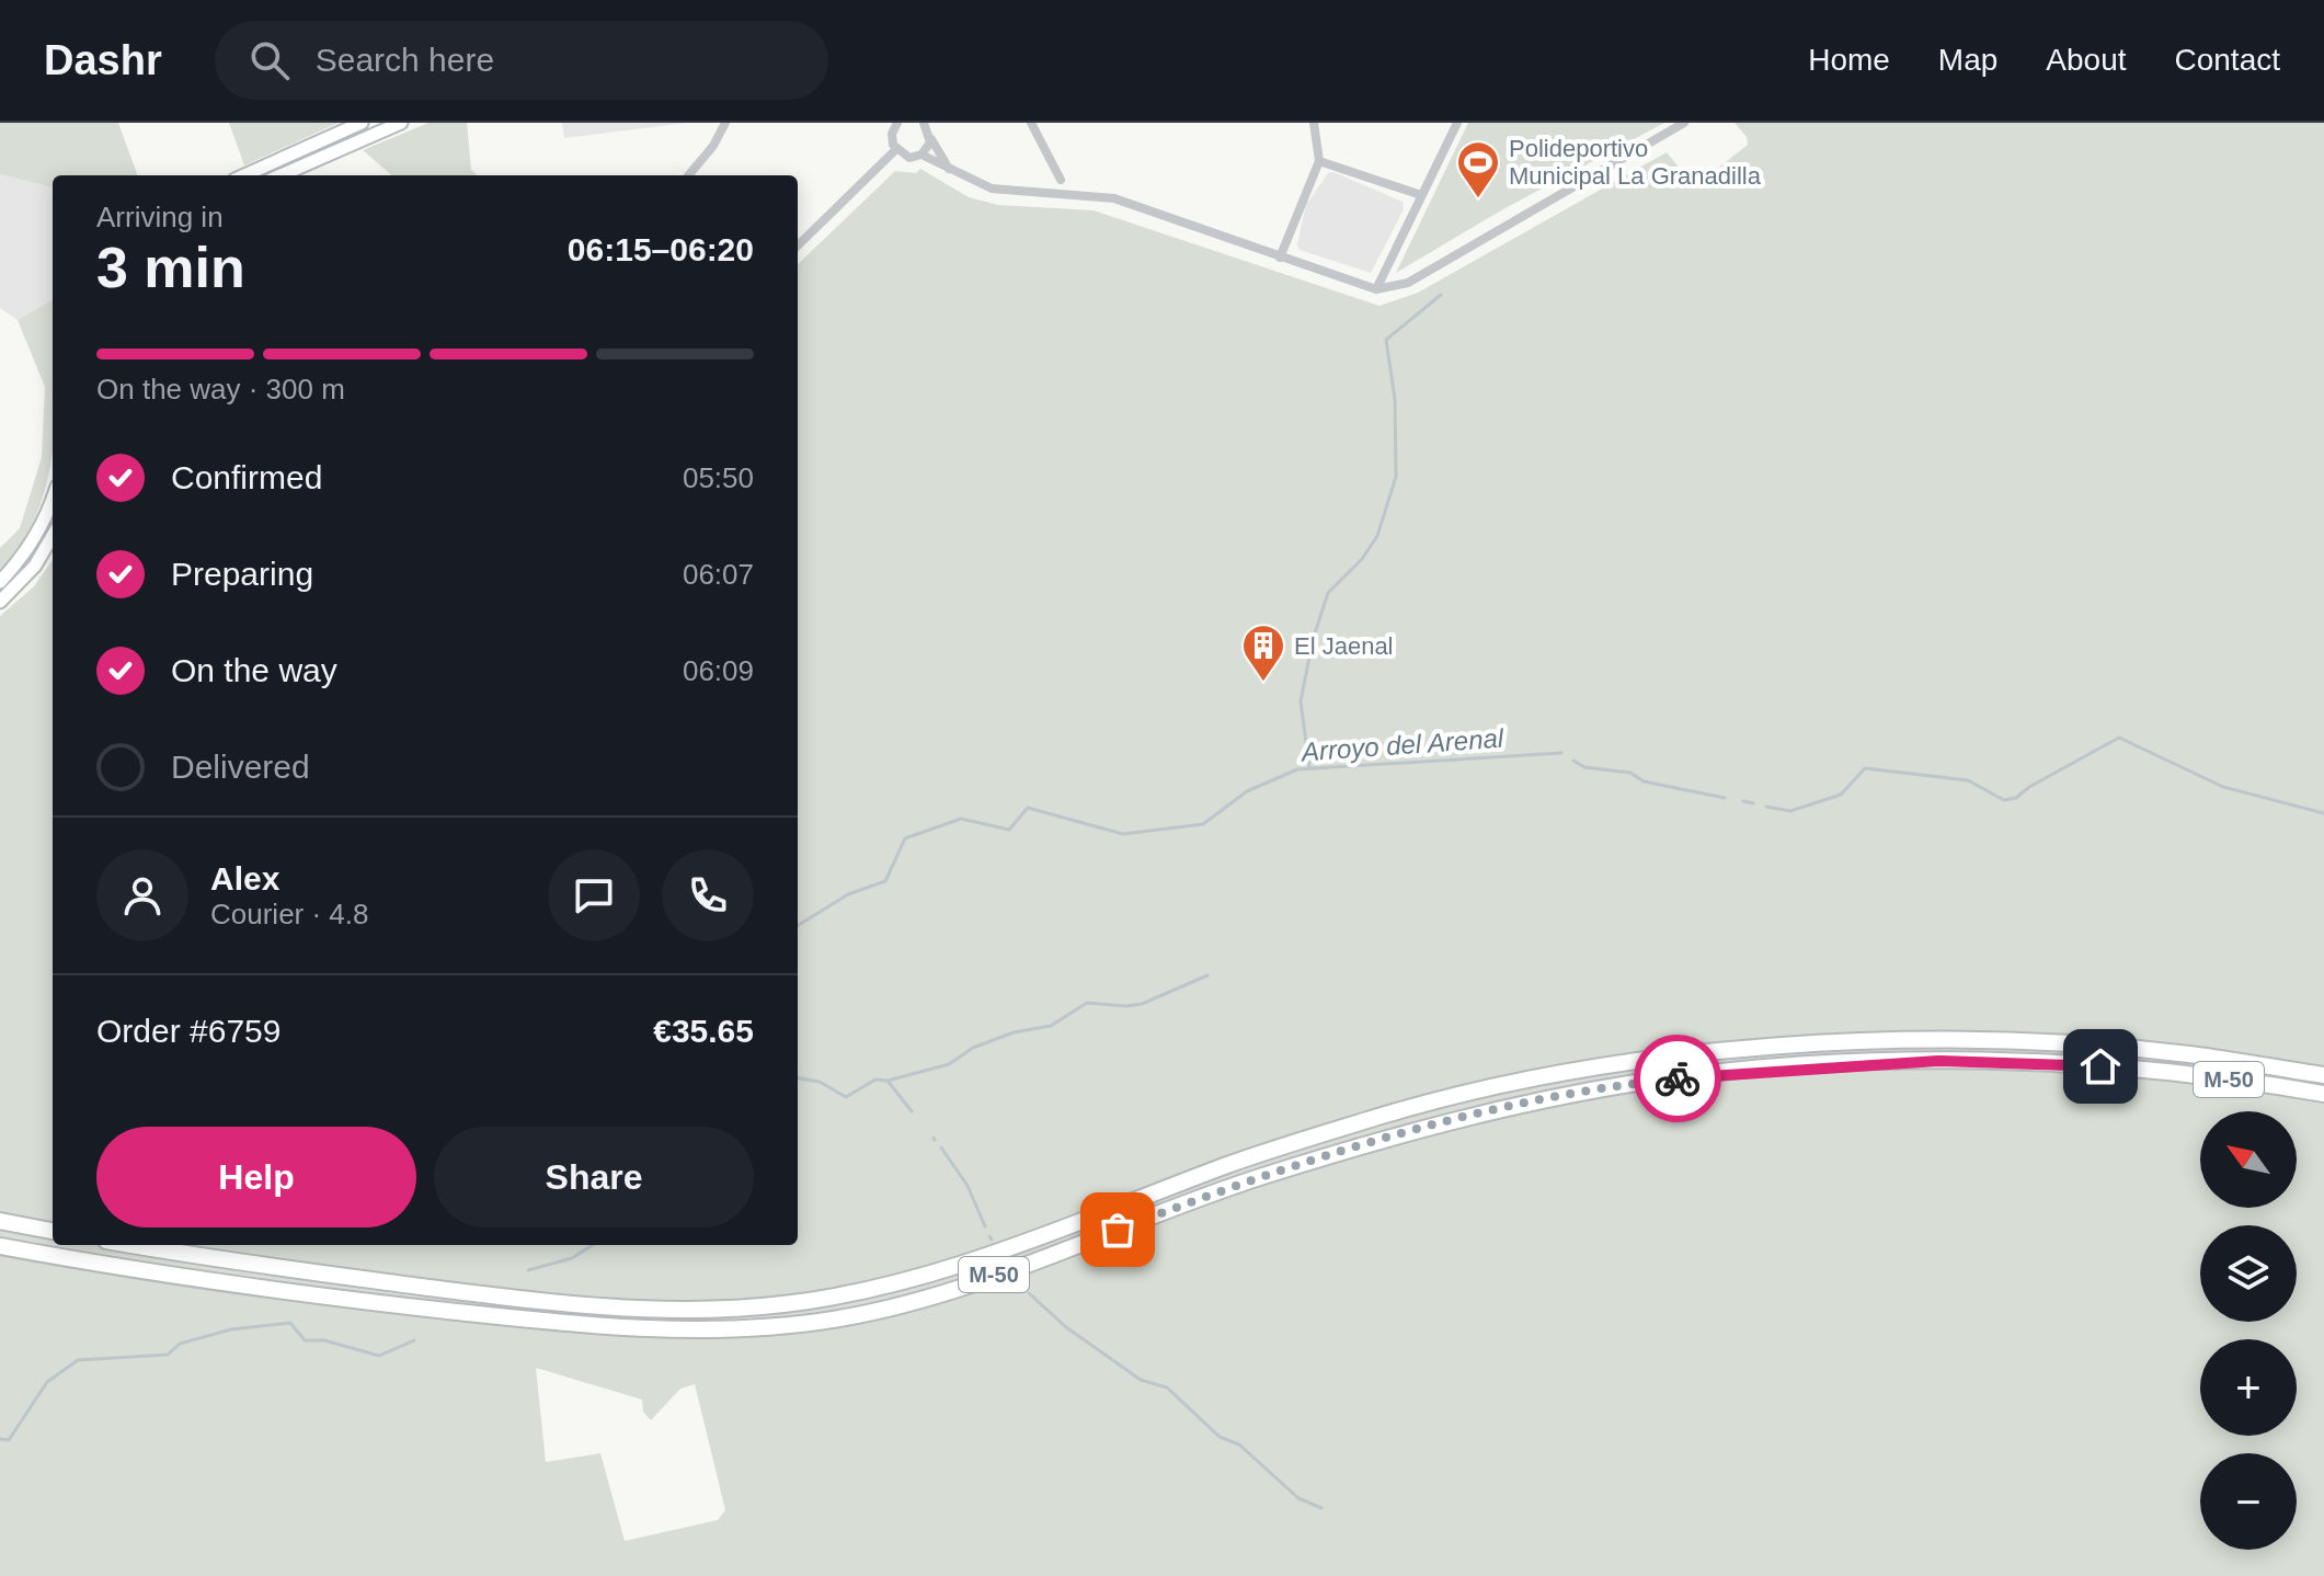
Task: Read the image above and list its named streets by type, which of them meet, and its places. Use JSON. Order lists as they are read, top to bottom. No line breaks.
{"streets":{"highway":["M-50"]},"water":["Arroyo del Arenal"],"places":{"sports":["Polideportivo Municipal La Granadilla"],"building":["El Jaenal"]},"north":"top left","page":{"header":"Dashr","search":"Search here","nav":["Home","Map","About","Contact"],"heading":["3 min","Arriving in","06:15–06:20"],"panel":["Alex","Courier · 4.8","Order #6759","€35.65"],"bar":"On the way · 300 m","list":[["Confirmed","05:50"],["Preparing","06:07"],["On the way","06:09"],"Delivered"],"buttons":["Help","Share"],"map_buttons":["+","−"]}}
